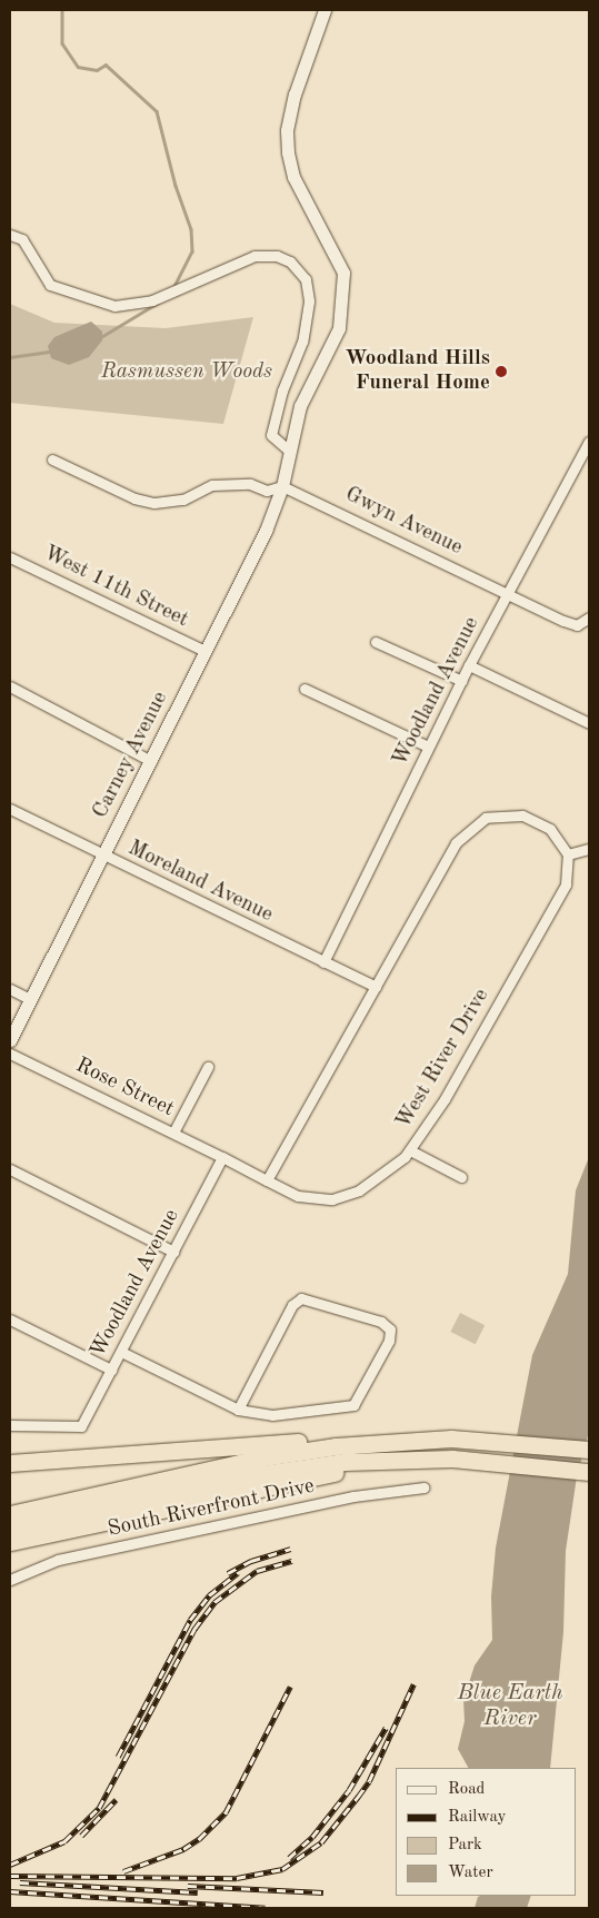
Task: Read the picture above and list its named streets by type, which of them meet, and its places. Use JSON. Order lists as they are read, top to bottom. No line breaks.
{"streets":{"main road":["Carney Avenue"],"street":["Gwyn Avenue","West 11th Street","Woodland Avenue","Moreland Avenue","West River Drive","Rose Street","South Riverfront Drive"]},"crossings":[["Gwyn Avenue","Woodland Avenue"],["Gwyn Avenue","Carney Avenue"],["West 11th Street","Carney Avenue"],["Woodland Avenue","Moreland Avenue"],["Woodland Avenue","West River Drive"],["Woodland Avenue","Rose Street"],["Carney Avenue","Moreland Avenue"],["West River Drive","Rose Street"]],"water":["Blue Earth River"],"parks":["Rasmussen Woods"],"places":["Woodland Hills Funeral Home"],"legend":["Road","Railway","Park","Water"]}
